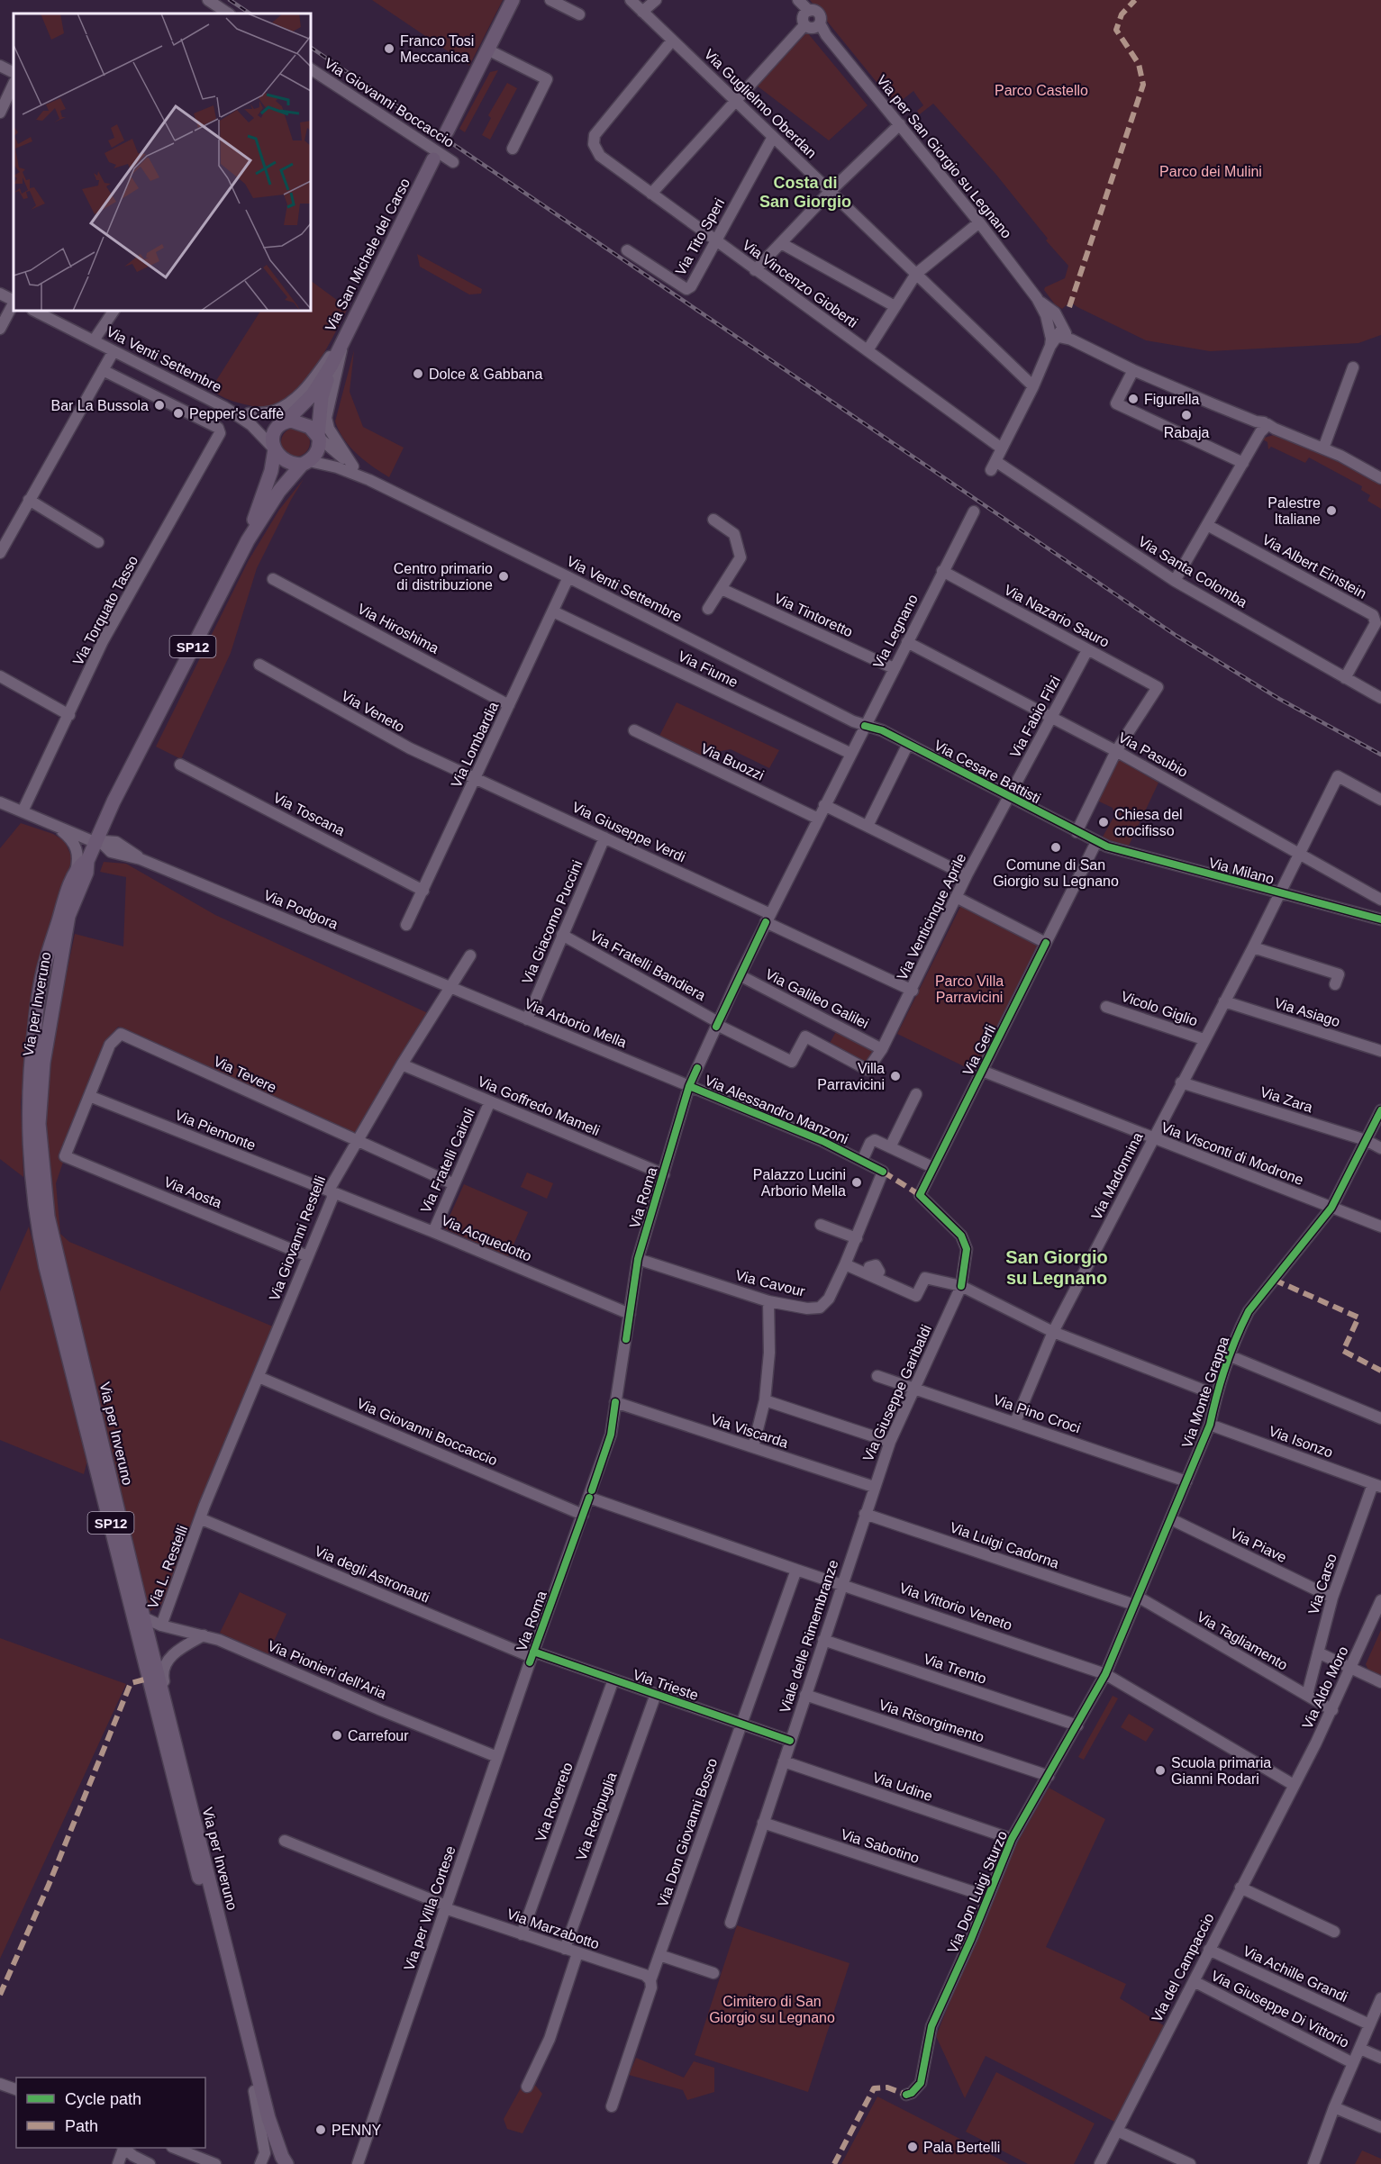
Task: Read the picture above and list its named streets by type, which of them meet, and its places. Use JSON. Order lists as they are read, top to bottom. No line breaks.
{"streets":{"main road":["Via San Michele del Carso","SP12","Via per Inveruno"],"street":["Via Giovanni Boccaccio","Via Guglielmo Oberdan","Via per San Giorgio su Legnano","Via Tito Speri","Via Vincenzo Gioberti","Via Venti Settembre","Via Albert Einstein","Via Santa Colomba","Via Torquato Tasso","Via Tintoretto","Via Nazario Sauro","Via Hiroshima","Via Legnano","Via Fiume","Via Veneto","Via Fabio Filzi","Via Lombardia","Via Pasubio","Via Buozzi","Via Cesare Battisti","Via Toscana","Via Giuseppe Verdi","Via Milano","Via Podgora","Via Venticinque Aprile","Via Giacomo Puccini","Via Fratelli Bandiera","Via Galileo Galilei","Vicolo Giglio","Via Asiago","Via Arborio Mella","Via Gerli","Via Tevere","Via Zara","Via Goffredo Mameli","Via Alessandro Manzoni","Via Piemonte","Via Visconti di Modrone","Via Fratelli Cairoli","Via Madonnina","Via Aosta","Via Roma","Via Giovanni Restelli","Via Acquedotto","Via Cavour","Via Monte Grappa","Via Giuseppe Garibaldi","Via Pino Croci","Via Viscarda","Via Isonzo","Via Luigi Cadorna","Via Piave","Via L. Restelli","Via degli Astronauti","Via Carso","Via Vittorio Veneto","Viale delle Rimembranze","Via Tagliamento","Via Trento","Via Pionieri dell'Aria","Via Trieste","Via Aldo Moro","Via Risorgimento","Via Udine","Via Rovereto","Via Redipuglia","Via Don Giovanni Bosco","Via Sabotino","Via Don Luigi Sturzo","Via per Villa Cortese","Via Marzabotto","Via del Campaccio","Via Achille Grandi","Via Giuseppe Di Vittorio"]},"crossings":[["Via Giovanni Boccaccio","Via Roma"],["Via Giovanni Boccaccio","Via Giovanni Restelli"],["Via Guglielmo Oberdan","Via Tito Speri"],["Via Guglielmo Oberdan","Via Vincenzo Gioberti"],["Via Tito Speri","Via Vincenzo Gioberti"],["Via Vincenzo Gioberti","Via Santa Colomba"],["Via Venti Settembre","Via Legnano"],["Via Venti Settembre","Via Lombardia"],["Via Venti Settembre","Via Cesare Battisti"],["Via Venti Settembre","Via per Inveruno"],["Via Albert Einstein","Via Santa Colomba"],["Via Torquato Tasso","Via Podgora"],["Via Tintoretto","Via Legnano"],["Via Nazario Sauro","Via Legnano"],["Via Nazario Sauro","Via Fabio Filzi"],["Via Nazario Sauro","Via Pasubio"],["Via Hiroshima","Via Lombardia"],["Via Legnano","Via Fiume"],["Via Legnano","Via Pasubio"],["Via Legnano","Via Cesare Battisti"],["Via Legnano","Via Roma"],["Via Fiume","Via Lombardia"],["Via Veneto","Via Lombardia"],["Via Veneto","Via Giuseppe Verdi"],["Via Fabio Filzi","Via Pasubio"],["Via Fabio Filzi","Via Cesare Battisti"],["Via Fabio Filzi","Via Venticinque Aprile"],["Via Lombardia","Via Toscana"],["Via Lombardia","Via Giuseppe Verdi"],["Via Pasubio","Via Madonnina"],["Via Buozzi","Via Roma"],["Via Cesare Battisti","Via Milano"],["Via Cesare Battisti","Via Venticinque Aprile"],["Via Cesare Battisti","Via Gerli"],["Via Giuseppe Verdi","Via Venticinque Aprile"],["Via Giuseppe Verdi","Via Giacomo Puccini"],["Via Giuseppe Verdi","Via Roma"],["Via Milano","Via Gerli"],["Via Milano","Via Madonnina"],["Via Podgora","Via per Inveruno"],["Via Podgora","Via Arborio Mella"],["Via Podgora","Via Giovanni Restelli"],["Via Venticinque Aprile","Via Fratelli Bandiera"],["Via Venticinque Aprile","Via Galileo Galilei"],["Via Giacomo Puccini","Via Fratelli Bandiera"],["Via Giacomo Puccini","Via Arborio Mella"],["Via Fratelli Bandiera","Via Roma"],["Via Galileo Galilei","Via Roma"],["Via per Inveruno","Via Pionieri dell'Aria"],["Vicolo Giglio","Via Madonnina"],["Via Asiago","Via Madonnina"],["Via Arborio Mella","Via Alessandro Manzoni"],["Via Arborio Mella","Via Roma"],["Via Arborio Mella","Via Giovanni Restelli"],["Via Gerli","Via Visconti di Modrone"],["Via Gerli","Via Giuseppe Garibaldi"],["Via Tevere","Via Piemonte"],["Via Tevere","Via Fratelli Cairoli"],["Via Tevere","Via Aosta"],["Via Tevere","Via Giovanni Restelli"],["Via Zara","Via Madonnina"],["Via Zara","Via Monte Grappa"],["Via Goffredo Mameli","Via Fratelli Cairoli"],["Via Goffredo Mameli","Via Roma"],["Via Goffredo Mameli","Via Giovanni Restelli"],["Via Alessandro Manzoni","Via Roma"],["Via Alessandro Manzoni","Via Cavour"],["Via Piemonte","Via Aosta"],["Via Piemonte","Via Giovanni Restelli"],["Via Piemonte","Via Acquedotto"],["Via Visconti di Modrone","Via Madonnina"],["Via Visconti di Modrone","Via Monte Grappa"],["Via Fratelli Cairoli","Via Acquedotto"],["Via Madonnina","Via Pino Croci"],["Via Aosta","Via Giovanni Restelli"],["Via Roma","Via Acquedotto"],["Via Roma","Via Cavour"],["Via Roma","Via Viscarda"],["Via Roma","Via degli Astronauti"],["Via Roma","Via Vittorio Veneto"],["Via Roma","Via Trieste"],["Via Roma","Via per Villa Cortese"],["Via Giovanni Restelli","Via Acquedotto"],["Via Giovanni Restelli","Via L. Restelli"],["Via Giovanni Restelli","Via degli Astronauti"],["Via Monte Grappa","Via Pino Croci"],["Via Monte Grappa","Via Isonzo"],["Via Monte Grappa","Via Luigi Cadorna"],["Via Monte Grappa","Via Piave"],["Via Monte Grappa","Via Vittorio Veneto"],["Via Monte Grappa","Via Tagliamento"],["Via Monte Grappa","Via Don Luigi Sturzo"],["Via Giuseppe Garibaldi","Via Pino Croci"],["Via Giuseppe Garibaldi","Via Viscarda"],["Via Giuseppe Garibaldi","Via Luigi Cadorna"],["Via Giuseppe Garibaldi","Viale delle Rimembranze"],["Via Isonzo","Via Carso"],["Via Luigi Cadorna","Viale delle Rimembranze"],["Via Luigi Cadorna","Via Tagliamento"],["Via Piave","Via Carso"],["Via L. Restelli","Via degli Astronauti"],["Via L. Restelli","Via Pionieri dell'Aria"],["Via degli Astronauti","Via Trieste"],["Via degli Astronauti","Via per Villa Cortese"],["Via Carso","Via Tagliamento"],["Via Vittorio Veneto","Viale delle Rimembranze"],["Via Vittorio Veneto","Via Aldo Moro"],["Via Vittorio Veneto","Via Don Giovanni Bosco"],["Via Vittorio Veneto","Via Don Luigi Sturzo"],["Via Vittorio Veneto","Via del Campaccio"],["Viale delle Rimembranze","Via Trento"],["Viale delle Rimembranze","Via Trieste"],["Viale delle Rimembranze","Via Risorgimento"],["Viale delle Rimembranze","Via Udine"],["Viale delle Rimembranze","Via Sabotino"],["Via Tagliamento","Via Aldo Moro"],["Via Trento","Via Don Luigi Sturzo"],["Via Pionieri dell'Aria","Via per Villa Cortese"],["Via Trieste","Via Rovereto"],["Via Trieste","Via Redipuglia"],["Via Trieste","Via Don Giovanni Bosco"],["Via Trieste","Via per Villa Cortese"],["Via Aldo Moro","Via del Campaccio"],["Via Risorgimento","Via Don Luigi Sturzo"],["Via Udine","Via Don Luigi Sturzo"],["Via Rovereto","Via Marzabotto"],["Via Redipuglia","Via Marzabotto"],["Via Don Giovanni Bosco","Via Marzabotto"],["Via Sabotino","Via Don Luigi Sturzo"],["Via per Villa Cortese","Via Marzabotto"],["Via del Campaccio","Via Achille Grandi"],["Via del Campaccio","Via Giuseppe Di Vittorio"]],"districts":["Costa di San Giorgio","San Giorgio su Legnano"],"parks":["Parco Castello","Parco dei Mulini","Parco Villa Parravicini","Cimitero di San Giorgio su Legnano"],"places":["Franco Tosi Meccanica","Dolce & Gabbana","Figurella","Bar La Bussola","Pepper's Caffè","Rabaja","Palestre Italiane","Centro primario di distribuzione","Chiesa del crocifisso","Comune di San Giorgio su Legnano","Villa Parravicini","Palazzo Lucini Arborio Mella","Carrefour","Scuola primaria Gianni Rodari","PENNY","Pala Bertelli"],"legend":["Cycle path","Path"]}
